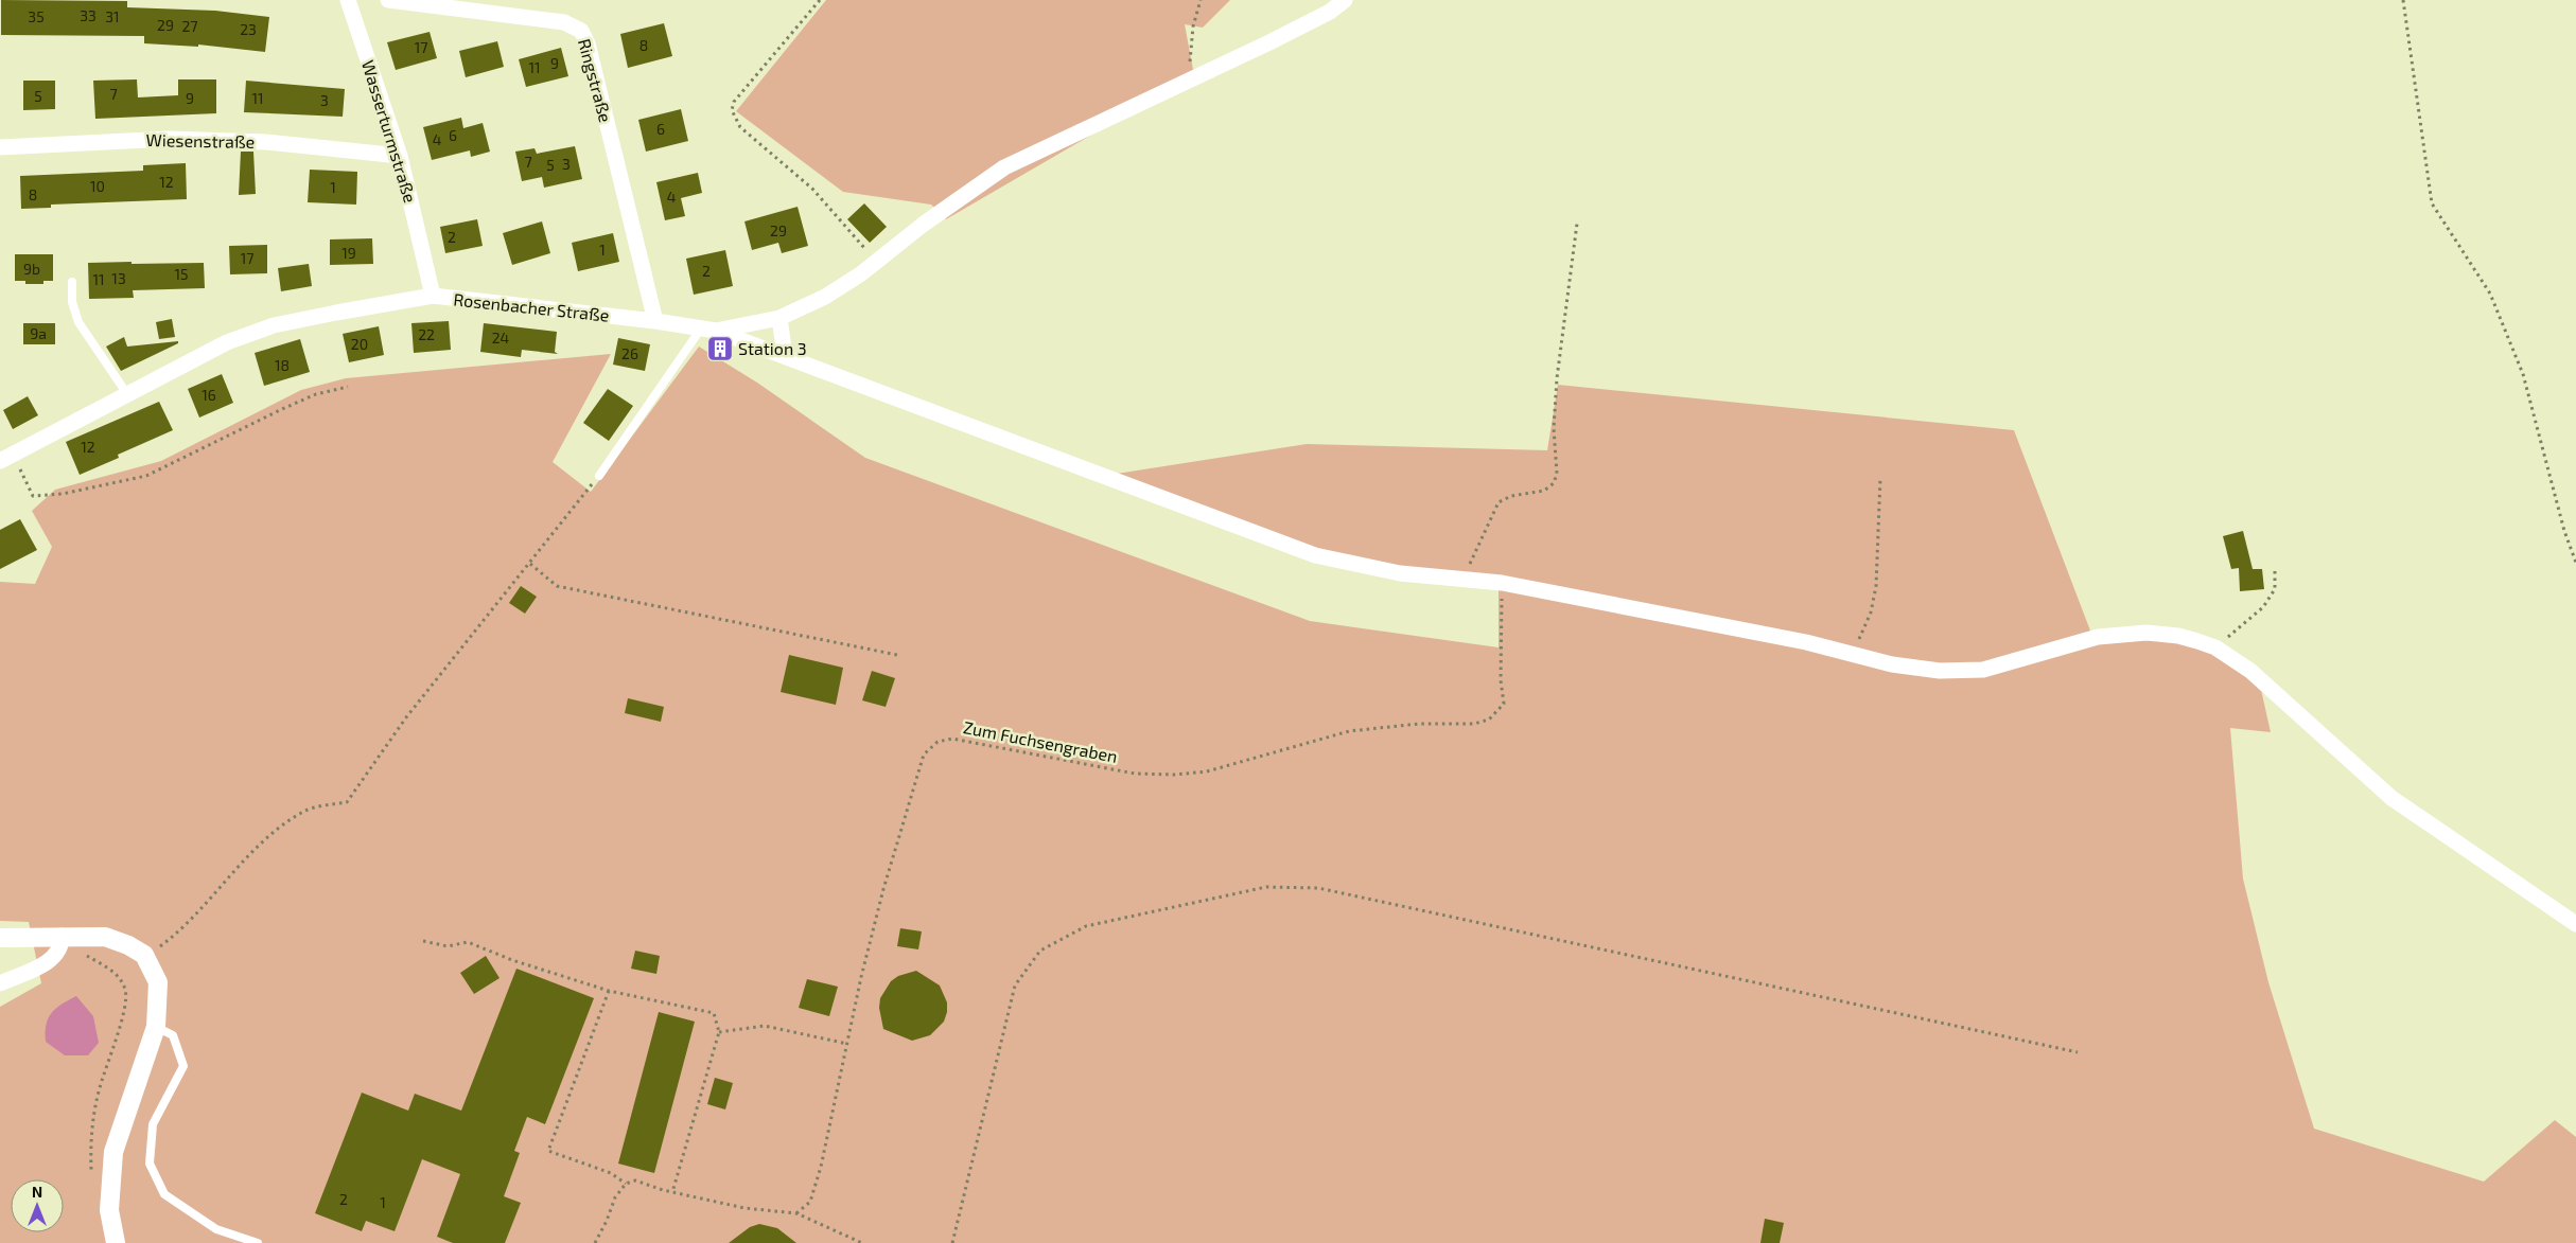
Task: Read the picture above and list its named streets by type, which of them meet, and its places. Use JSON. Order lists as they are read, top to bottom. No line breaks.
{"streets":{"street":["Ringstraße","Wasserturmstraße","Wiesenstraße","Rosenbacher Straße"],"path":["Zum Fuchsengraben"]},"crossings":[["Ringstraße","Rosenbacher Straße"],["Wasserturmstraße","Wiesenstraße"],["Wasserturmstraße","Rosenbacher Straße"]],"places":{"building":["Station 3"]},"house_numbers":["33","35","31","29","27","23","8","17","9","11","7","5","9","11","3","6","6","4","7","3","5","12","10","1","8","4","29","2","1","19","17","9b","2","15","13","11","9a","22","24","20","26","18","16","12","2","1"],"north":"top"}
